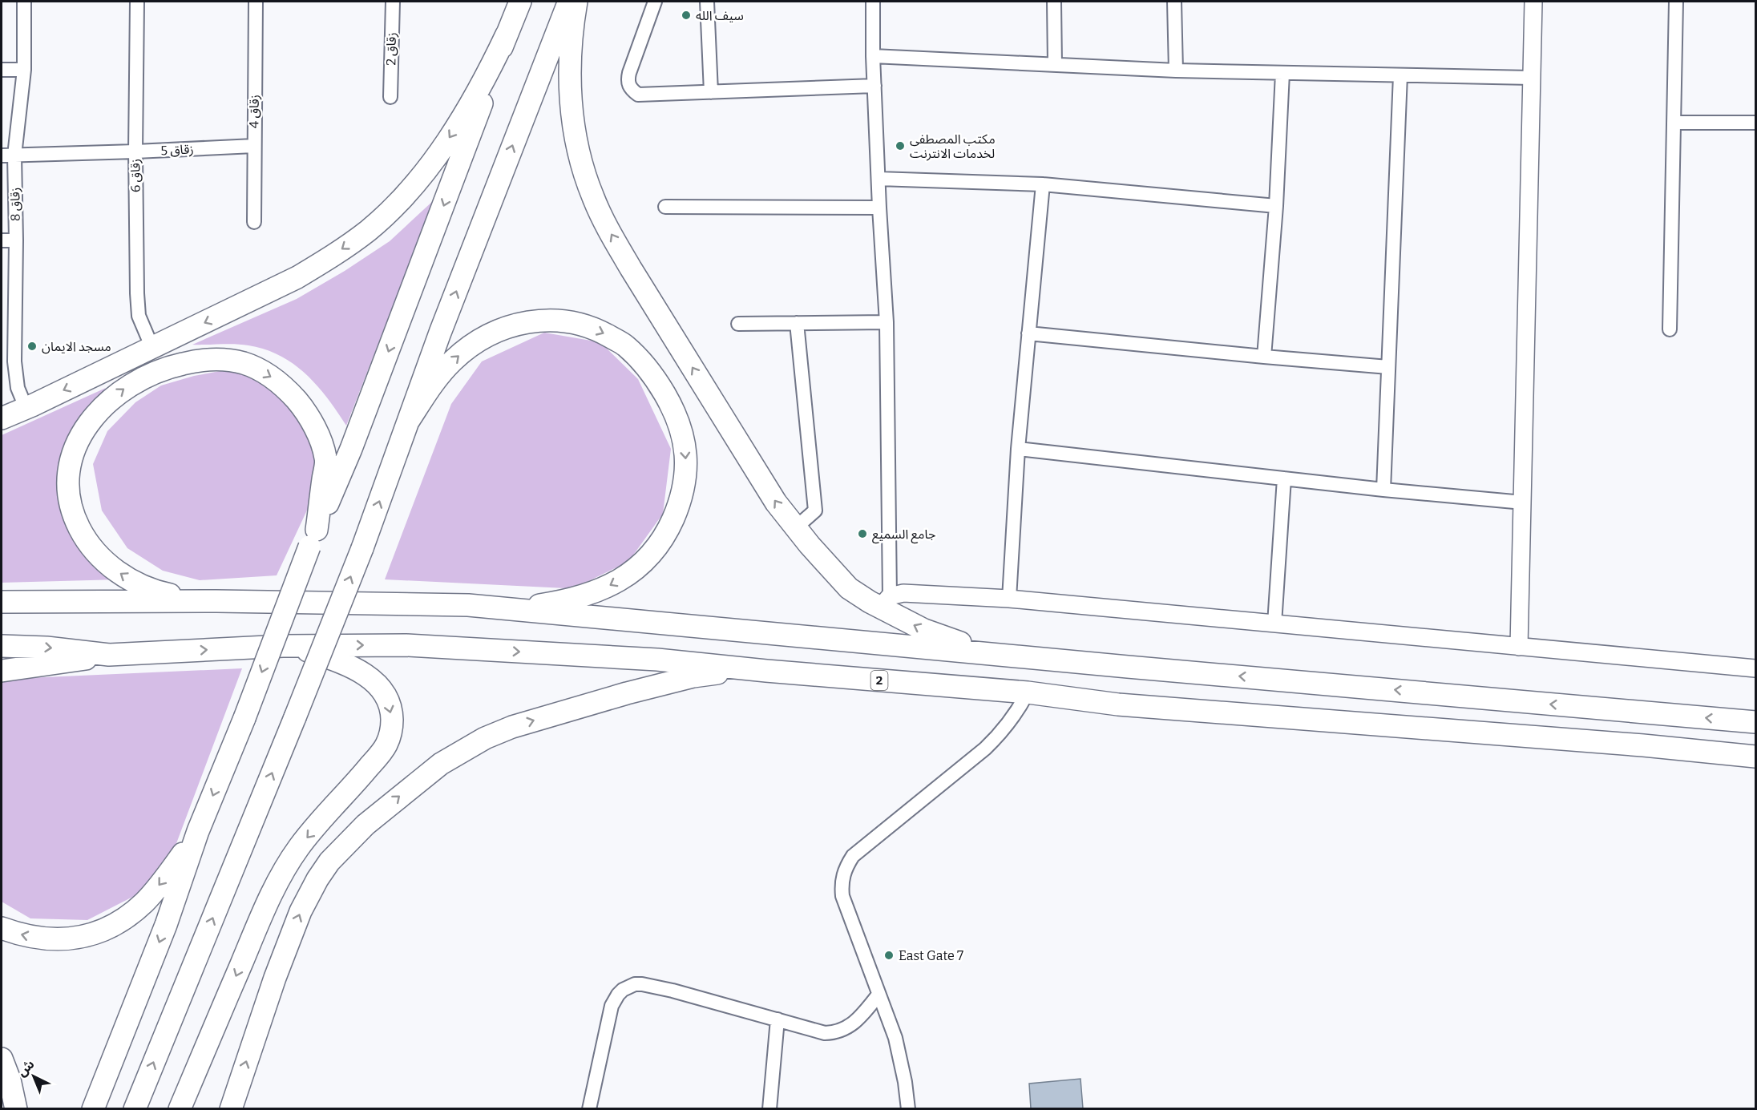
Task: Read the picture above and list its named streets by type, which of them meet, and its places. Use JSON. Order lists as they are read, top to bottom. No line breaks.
{"streets":{"highway":["2"],"street":["زقاق 2","زقاق 4","زقاق 5","زقاق 6","زقاق 8"]},"crossings":[["زقاق 4","زقاق 5"],["زقاق 5","زقاق 6"],["زقاق 5","زقاق 8"]],"places":["سيف الله","مكتب المصطفى لخدمات الانترنت","مسجد الايمان","جامع السميع","East Gate 7"],"north":"top left"}
